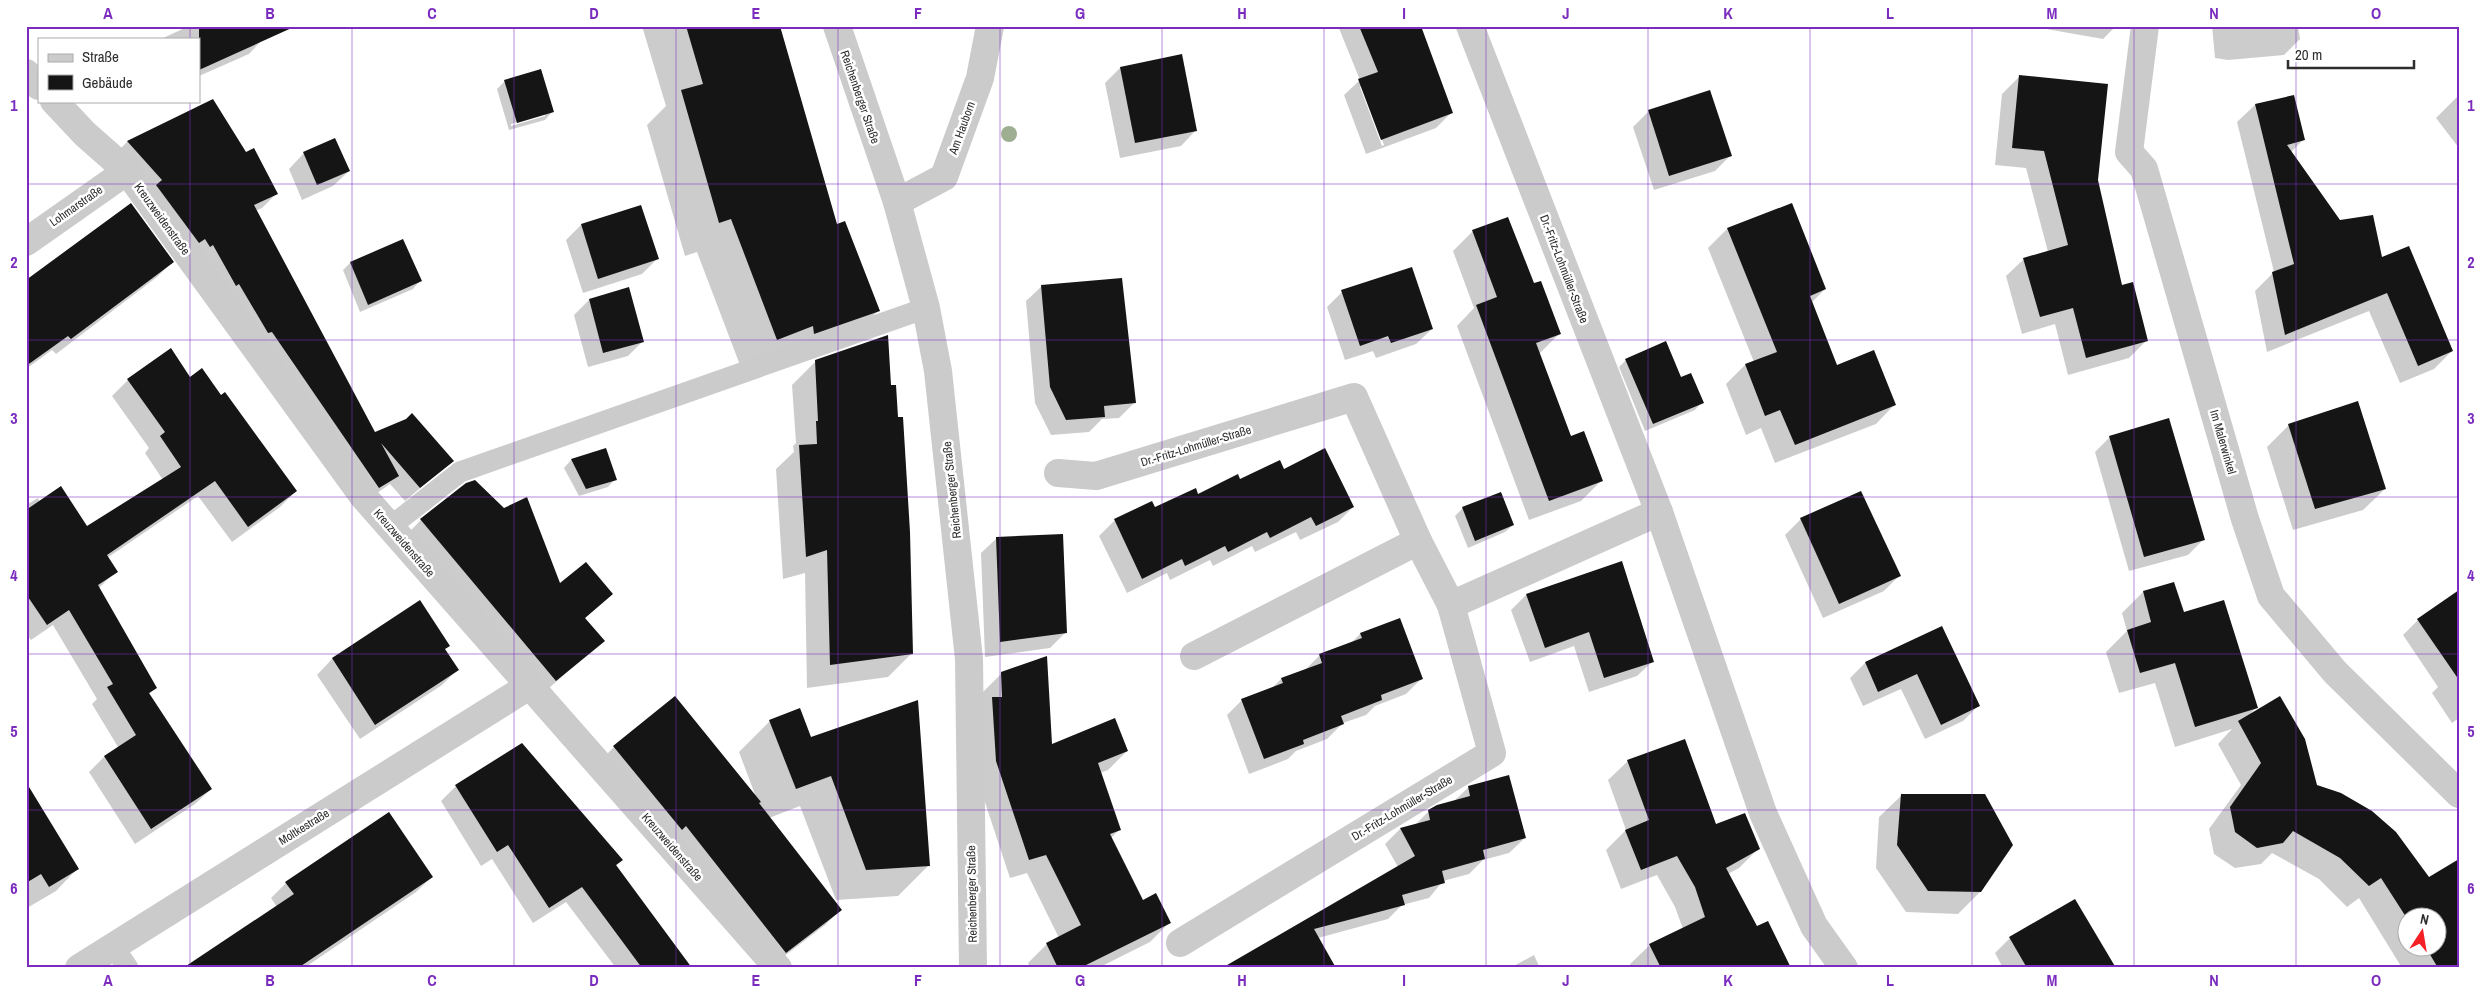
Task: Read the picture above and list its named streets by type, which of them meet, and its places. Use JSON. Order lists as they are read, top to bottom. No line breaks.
{"streets":{"street":["Reichenberger Straße","Am Hauborn","Lohmarstraße","Kreuzweidenstraße","Dr.-Fritz-Lohmüller-Straße","Im Malerwinkel","Moltkestraße"]},"crossings":[["Reichenberger Straße","Am Hauborn"],["Lohmarstraße","Kreuzweidenstraße"],["Kreuzweidenstraße","Moltkestraße"]],"legend":["Straße","Gebäude"],"scale_bar":"20 m","north":"top","grid":{"columns":["A","B","C","D","E","F","G","H","I","J","K","L","M","N","O"],"rows":["1","2","3","4","5","6"]}}
